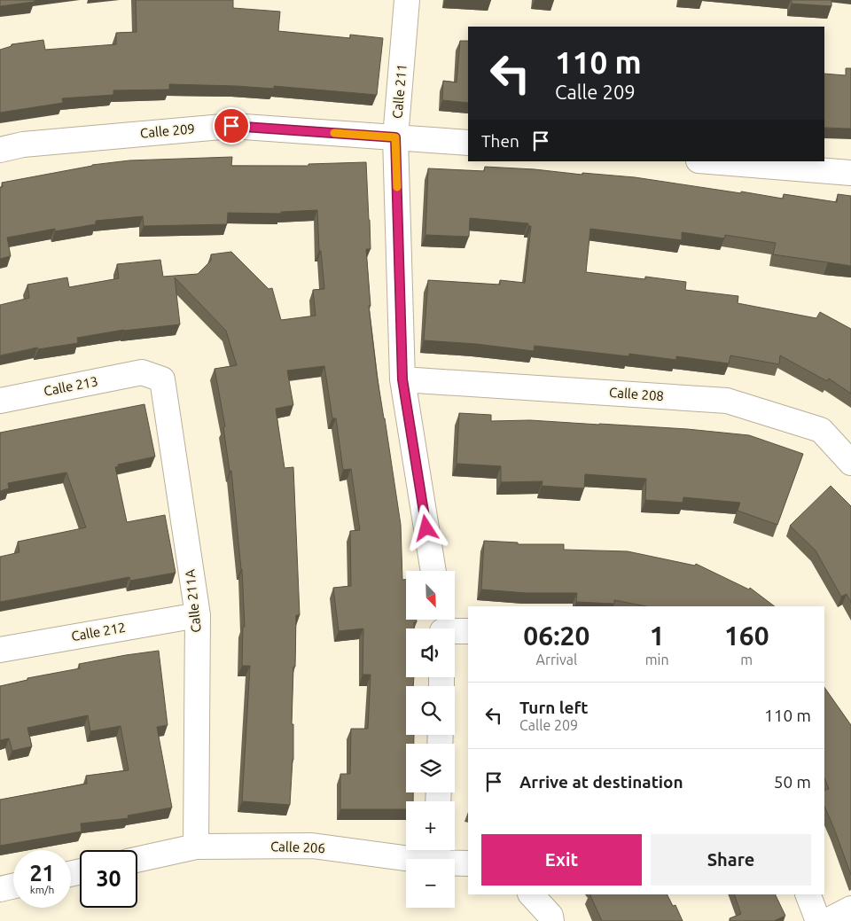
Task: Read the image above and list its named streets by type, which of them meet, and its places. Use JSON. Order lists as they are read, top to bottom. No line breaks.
{"streets":{"street":["Calle 211","Calle 209","Calle 213","Calle 208","Calle 211A","Calle 212","Calle 206"]},"crossings":[["Calle 211","Calle 209"],["Calle 211","Calle 208"],["Calle 213","Calle 211A"],["Calle 211A","Calle 212"],["Calle 211A","Calle 206"]],"north":"bottom right","page":{"turn":["110 m","Calle 209"],"then":"Then","map_buttons":["+","−"],"eta":["06:20","Arrival","1","min","160","m"],"list":[{"name":"Turn left","note":"Calle 209","value":"110 m"},{"name":"Arrive at destination","value":"50 m"}],"buttons":["Exit","Share"],"speed":"21 km/h","limit":"30"}}
